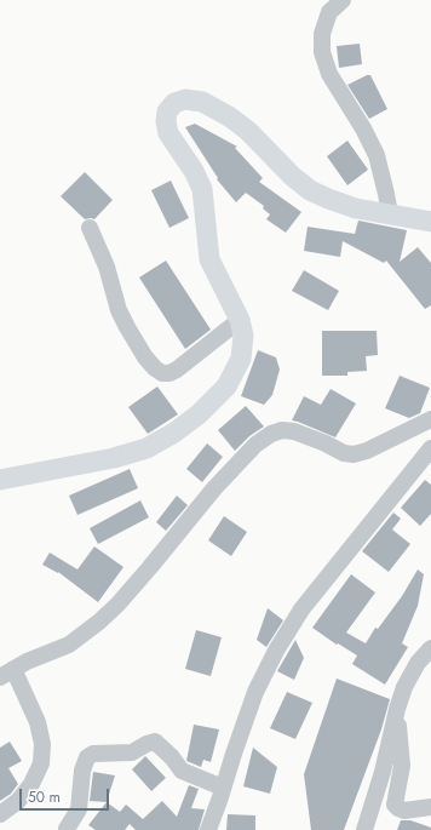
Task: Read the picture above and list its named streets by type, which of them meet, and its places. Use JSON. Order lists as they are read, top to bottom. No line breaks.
{"scale_bar":"50 m"}
